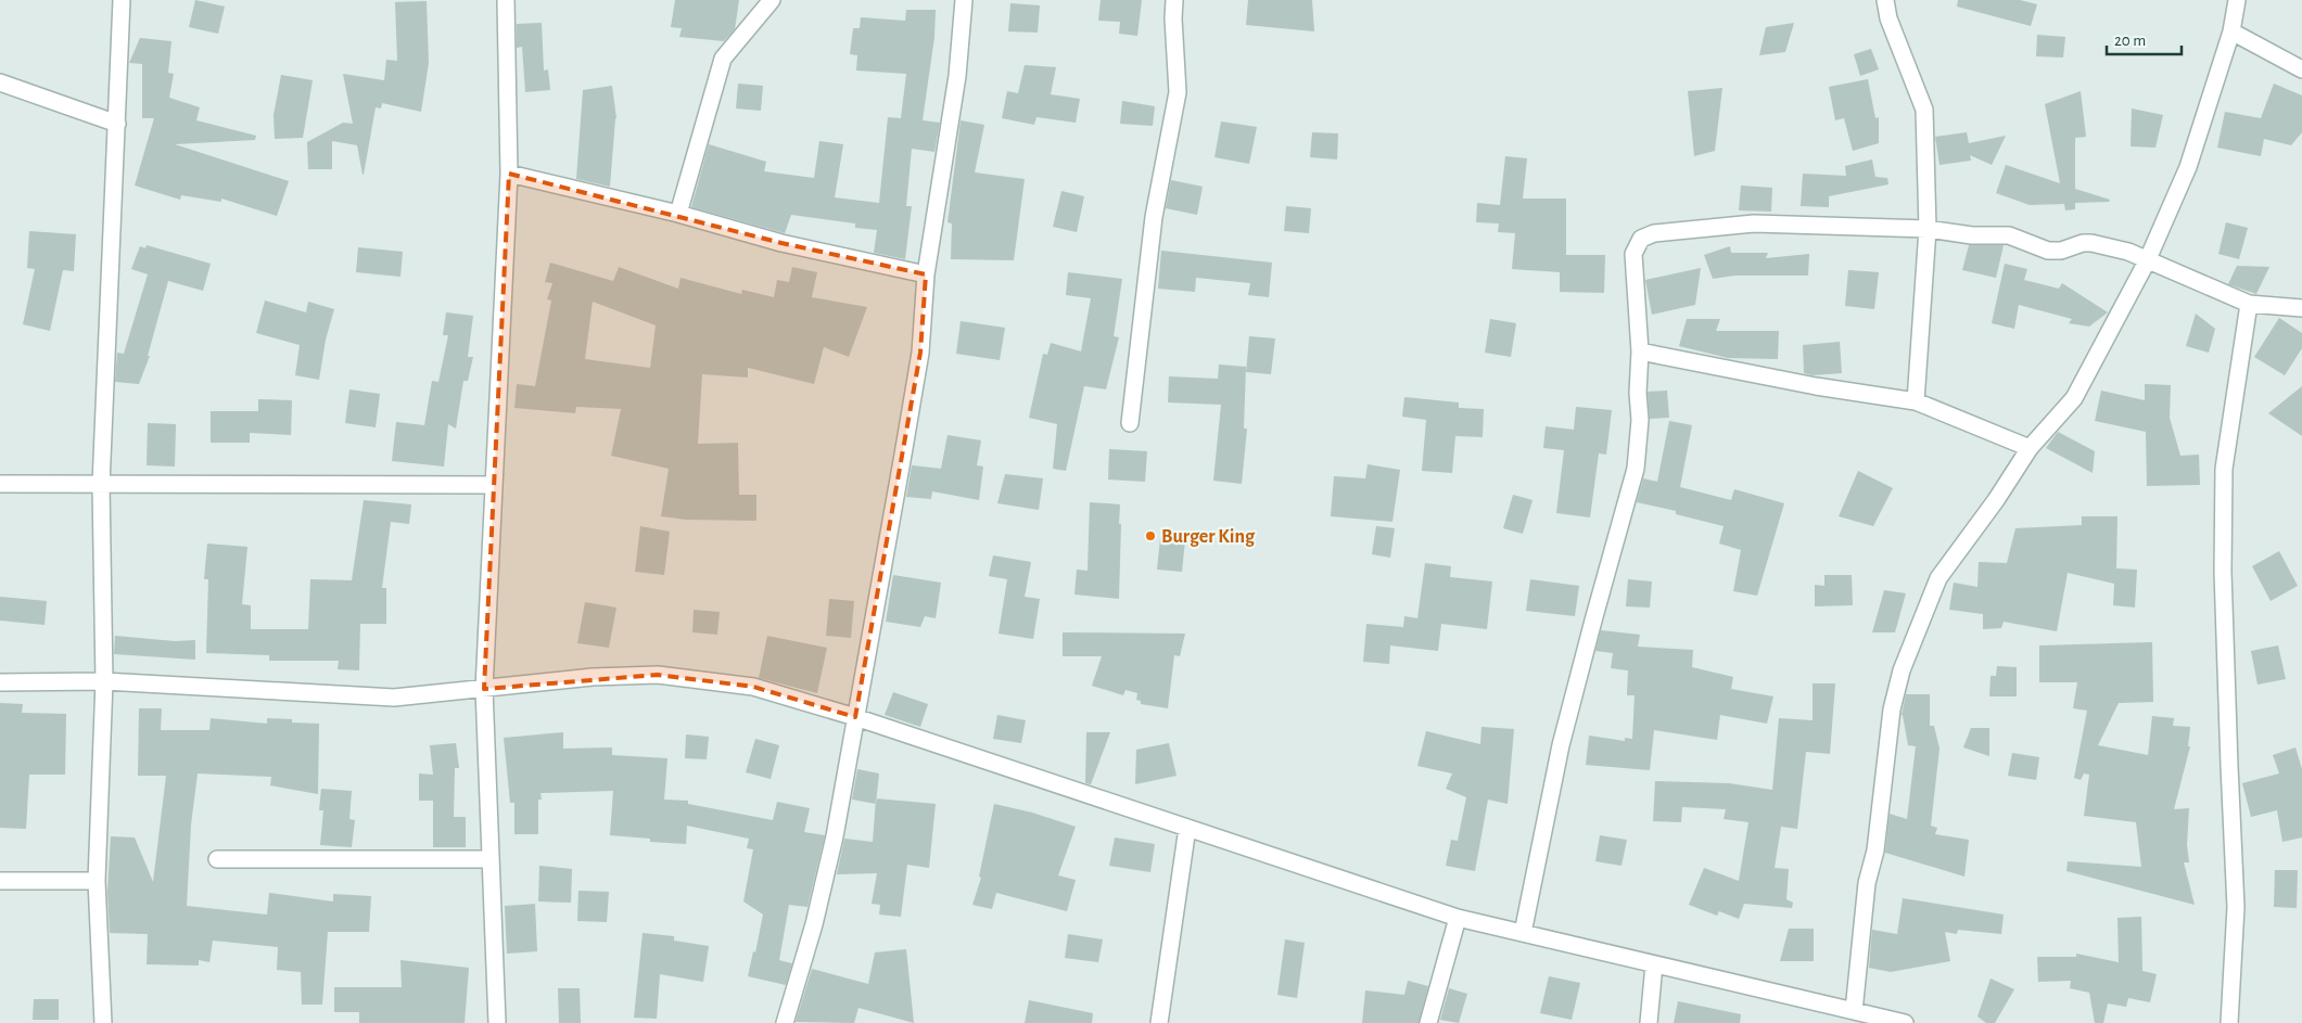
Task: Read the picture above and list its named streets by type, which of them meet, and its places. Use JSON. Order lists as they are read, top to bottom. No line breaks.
{"places":["Burger King"],"scale_bar":"20 m"}
